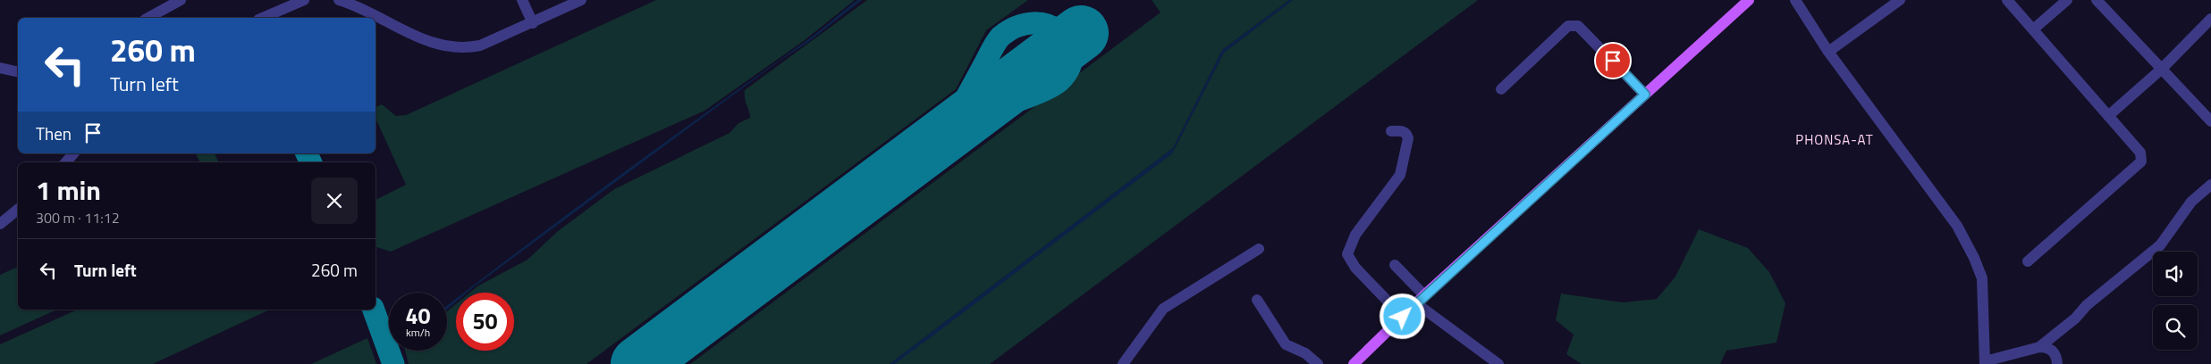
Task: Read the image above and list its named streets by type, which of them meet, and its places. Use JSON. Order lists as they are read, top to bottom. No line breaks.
{"districts":["PHONSA-AT"],"page":{"turn":["260 m","Turn left"],"then":"Then","heading":["1 min","300 m · 11:12"],"list":[{"name":"Turn left","value":"260 m"}],"speed":"40 km/h","limit":"50"}}
